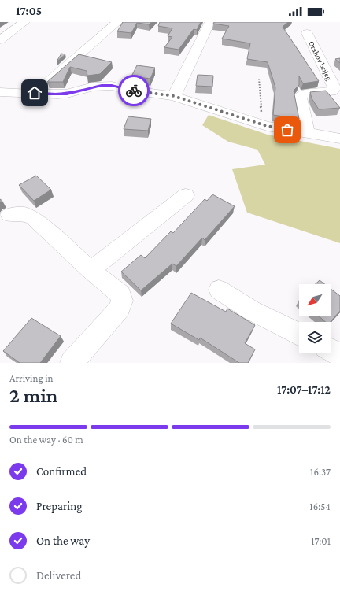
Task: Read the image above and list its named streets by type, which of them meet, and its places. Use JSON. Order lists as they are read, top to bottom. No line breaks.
{"streets":{"street":["Orahov brijeg"]},"north":"bottom left","page":{"status":"17:05","heading":["2 min","Arriving in","17:07–17:12"],"bar":"On the way · 60 m","list":[["Confirmed","16:37"],["Preparing","16:54"],["On the way","17:01"],"Delivered"]}}
